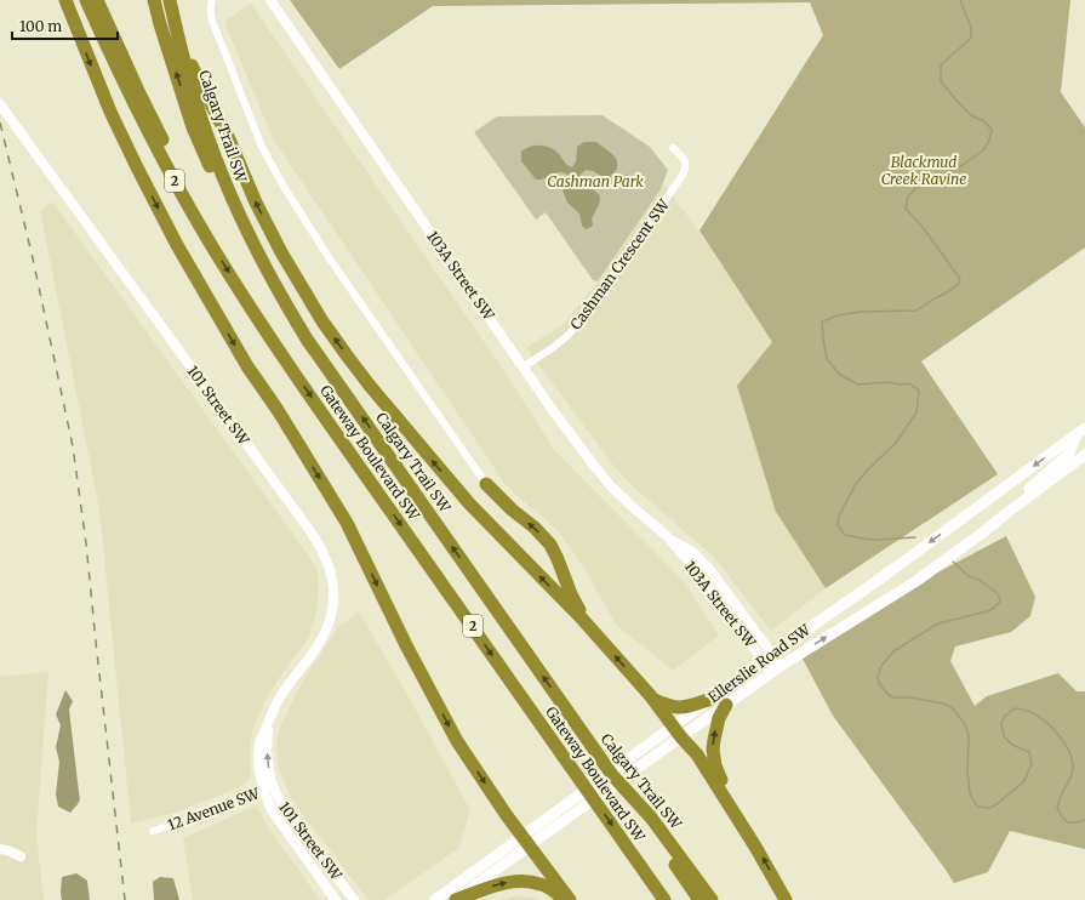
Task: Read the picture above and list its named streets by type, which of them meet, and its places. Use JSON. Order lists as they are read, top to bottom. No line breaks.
{"streets":{"highway":["Calgary Trail SW","2","Gateway Boulevard SW"],"main road":["Ellerslie Road SW"],"street":["Cashman Crescent SW","103A Street SW","101 Street SW","12 Avenue SW"]},"crossings":[["Cashman Crescent SW","103A Street SW"],["103A Street SW","Ellerslie Road SW"],["101 Street SW","12 Avenue SW"]],"parks":["Blackmud Creek Ravine","Cashman Park"],"scale_bar":"100 m"}
